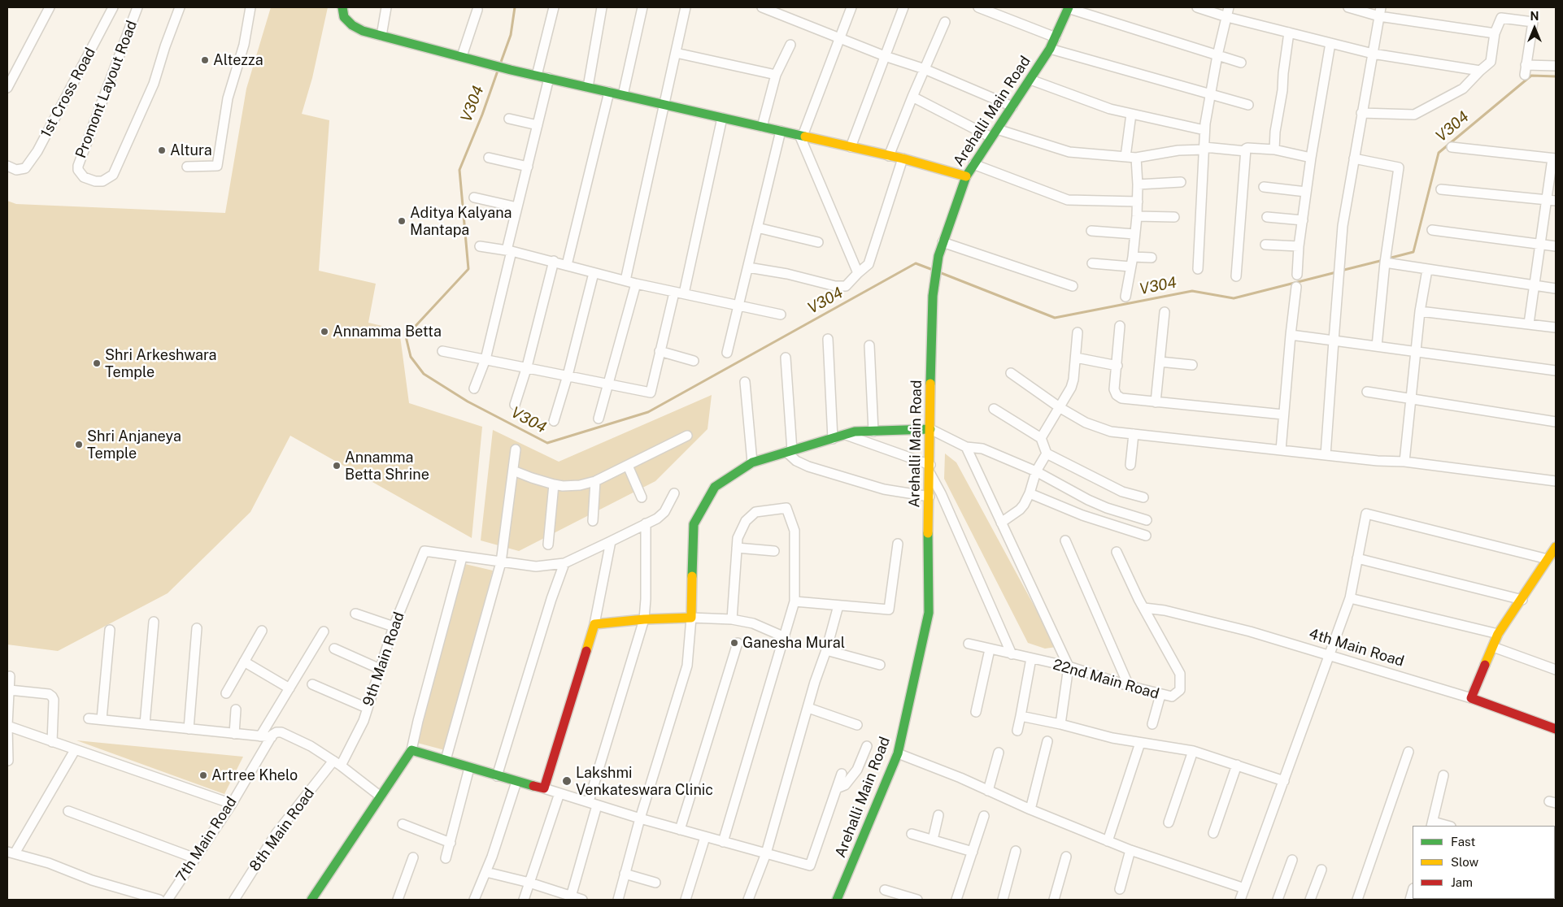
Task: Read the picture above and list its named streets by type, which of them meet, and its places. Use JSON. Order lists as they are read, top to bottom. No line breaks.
{"streets":{"street":["Promont Layout Road","1st Cross Road","Arehalli Main Road","4th Main Road","9th Main Road","22nd Main Road","8th Main Road","7th Main Road"]},"crossings":[["4th Main Road","22nd Main Road"],["9th Main Road","8th Main Road"]],"water":["V304"],"places":["Altezza","Altura","Aditya Kalyana Mantapa","Annamma Betta","Shri Arkeshwara Temple","Shri Anjaneya Temple","Annamma Betta Shrine","Ganesha Mural","Artree Khelo","Lakshmi Venkateswara Clinic"],"legend":["Fast","Slow","Jam"],"north":"top"}
